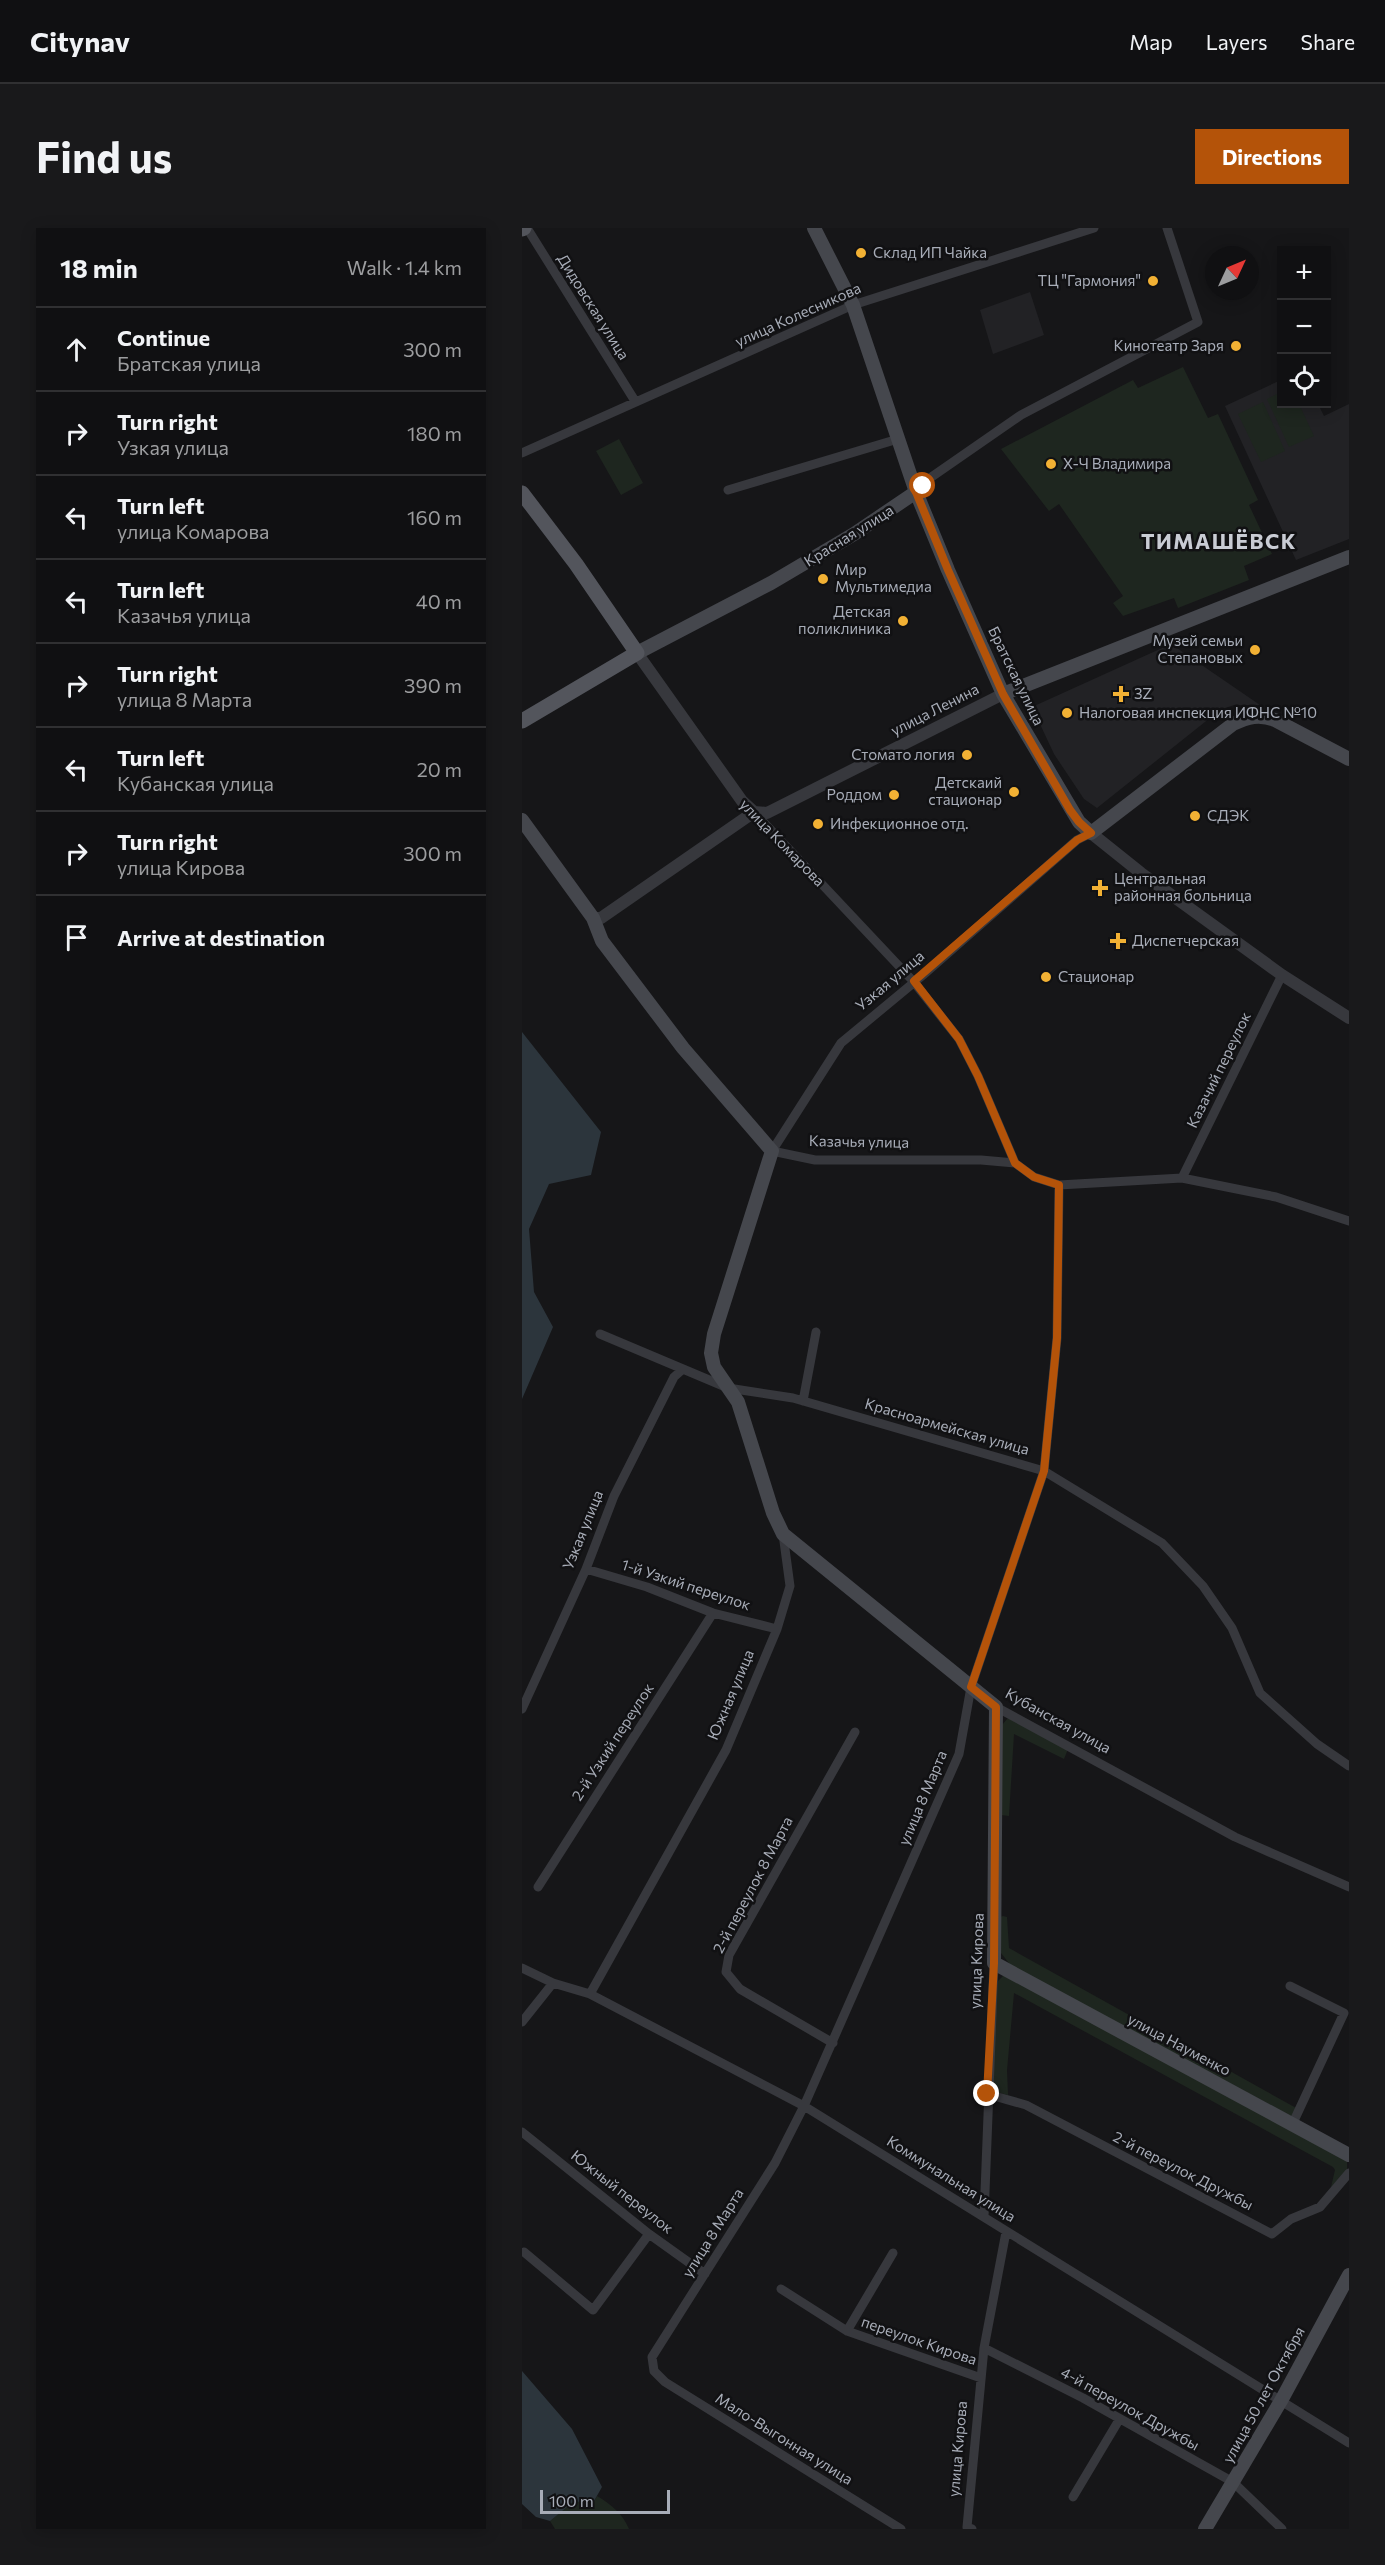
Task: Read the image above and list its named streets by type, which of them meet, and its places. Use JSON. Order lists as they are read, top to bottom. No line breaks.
{"streets":{"main road":["Красная улица","Братская улица","улица Ленина","улица Комарова","Узкая улица","Южная улица","Кубанская улица","улица Кирова","улица Науменко","улица 50 лет Октября"],"street":["Дидовская улица","улица Колесникова","Казачий переулок","Казачья улица","Красноармейская улица","1-й Узкий переулок","2-й Узкий переулок","улица 8 Марта","2-й переулок 8 Марта","2-й переулок Дружбы","Коммунальная улица","Южный переулок","переулок Кирова","4-й переулок Дружбы","Мало-Выгонная улица"]},"crossings":[["Дидовская улица","улица Колесникова"],["улица Колесникова","Братская улица"],["Красная улица","Братская улица"],["Красная улица","улица Комарова"],["Братская улица","улица Ленина"],["Братская улица","Узкая улица"],["Братская улица","Казачий переулок"],["улица Ленина","улица Комарова"],["улица Комарова","Узкая улица"],["улица Комарова","Казачья улица"],["Узкая улица","Казачья улица"],["Узкая улица","Красноармейская улица"],["Узкая улица","1-й Узкий переулок"],["Узкая улица","Южная улица"],["Казачий переулок","Казачья улица"],["Казачья улица","улица 8 Марта"],["Красноармейская улица","Южная улица"],["Красноармейская улица","улица 8 Марта"],["1-й Узкий переулок","Южная улица"],["1-й Узкий переулок","2-й Узкий переулок"],["Южная улица","Кубанская улица"],["Южная улица","Коммунальная улица"],["Кубанская улица","улица 8 Марта"],["Кубанская улица","улица Кирова"],["улица 8 Марта","2-й переулок 8 Марта"],["улица 8 Марта","Коммунальная улица"],["улица 8 Марта","Южный переулок"],["улица 8 Марта","Мало-Выгонная улица"],["улица Кирова","улица Науменко"],["улица Кирова","2-й переулок Дружбы"],["улица Кирова","Коммунальная улица"],["улица Кирова","переулок Кирова"],["улица Кирова","4-й переулок Дружбы"],["Коммунальная улица","улица 50 лет Октября"],["улица 50 лет Октября","4-й переулок Дружбы"]],"districts":["ТИМАШЁВСК"],"places":{"other":["Склад ИП Чайка","ТЦ \"Гармония\"","Кинотеатр Заря","Х-Ч Владимира","Мир Мультимедиа","Детская поликлиника","Музей семьи Степановых","Налоговая инспекция ИФНС №10","Стомато логия","Детскаий стационар","Роддом","СДЭК","Инфекционное отд.","Стационар"],"health":["3Z","Центральная районная больница","Диспетчерская"]},"scale_bar":"100 m","north":"top right","page":{"header":"Citynav","nav":["Map","Layers","Share"],"buttons":"Directions","title":"Find us","heading":["18 min","Walk · 1.4 km"],"map_buttons":["+","−"],"list":[["Continue","Братская улица","300 m"],["Turn right","Узкая улица","180 m"],["Turn left","улица Комарова","160 m"],["Turn left","Казачья улица","40 m"],["Turn right","улица 8 Марта","390 m"],["Turn left","Кубанская улица","20 m"],["Turn right","улица Кирова","300 m"],"Arrive at destination"],"scale":"100 m"}}
